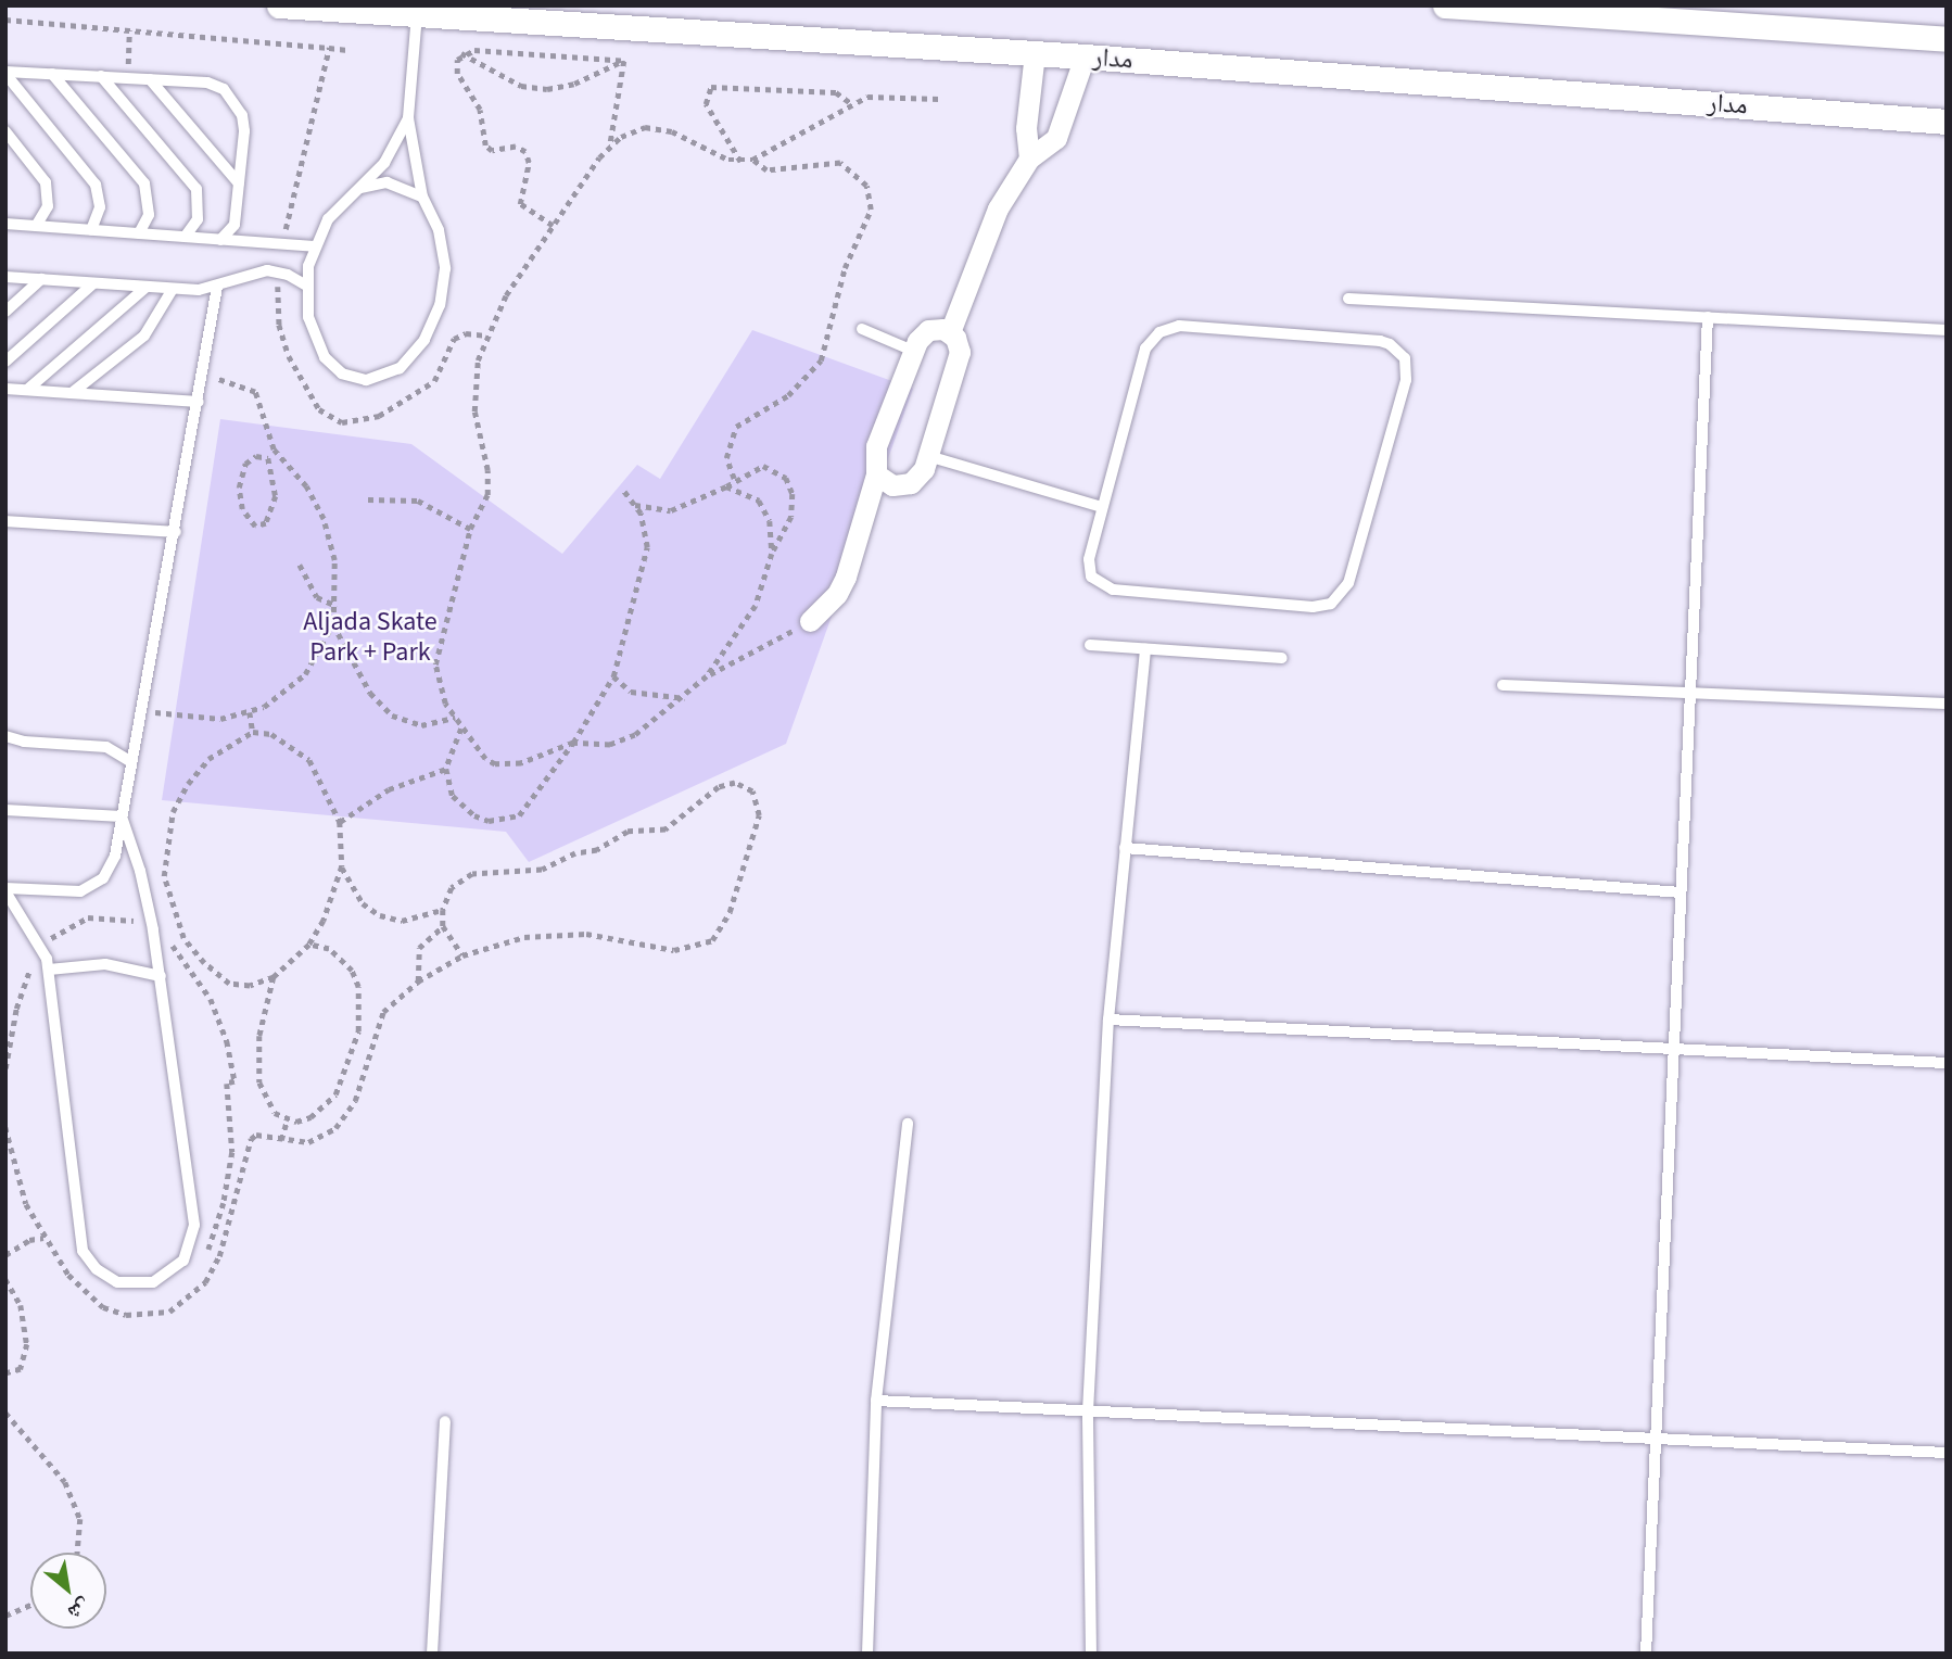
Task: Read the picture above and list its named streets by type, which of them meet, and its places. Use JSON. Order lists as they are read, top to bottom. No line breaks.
{"streets":{"street":["مدار"]},"parks":["Aljada Skate Park + Park"],"north":"bottom right"}
